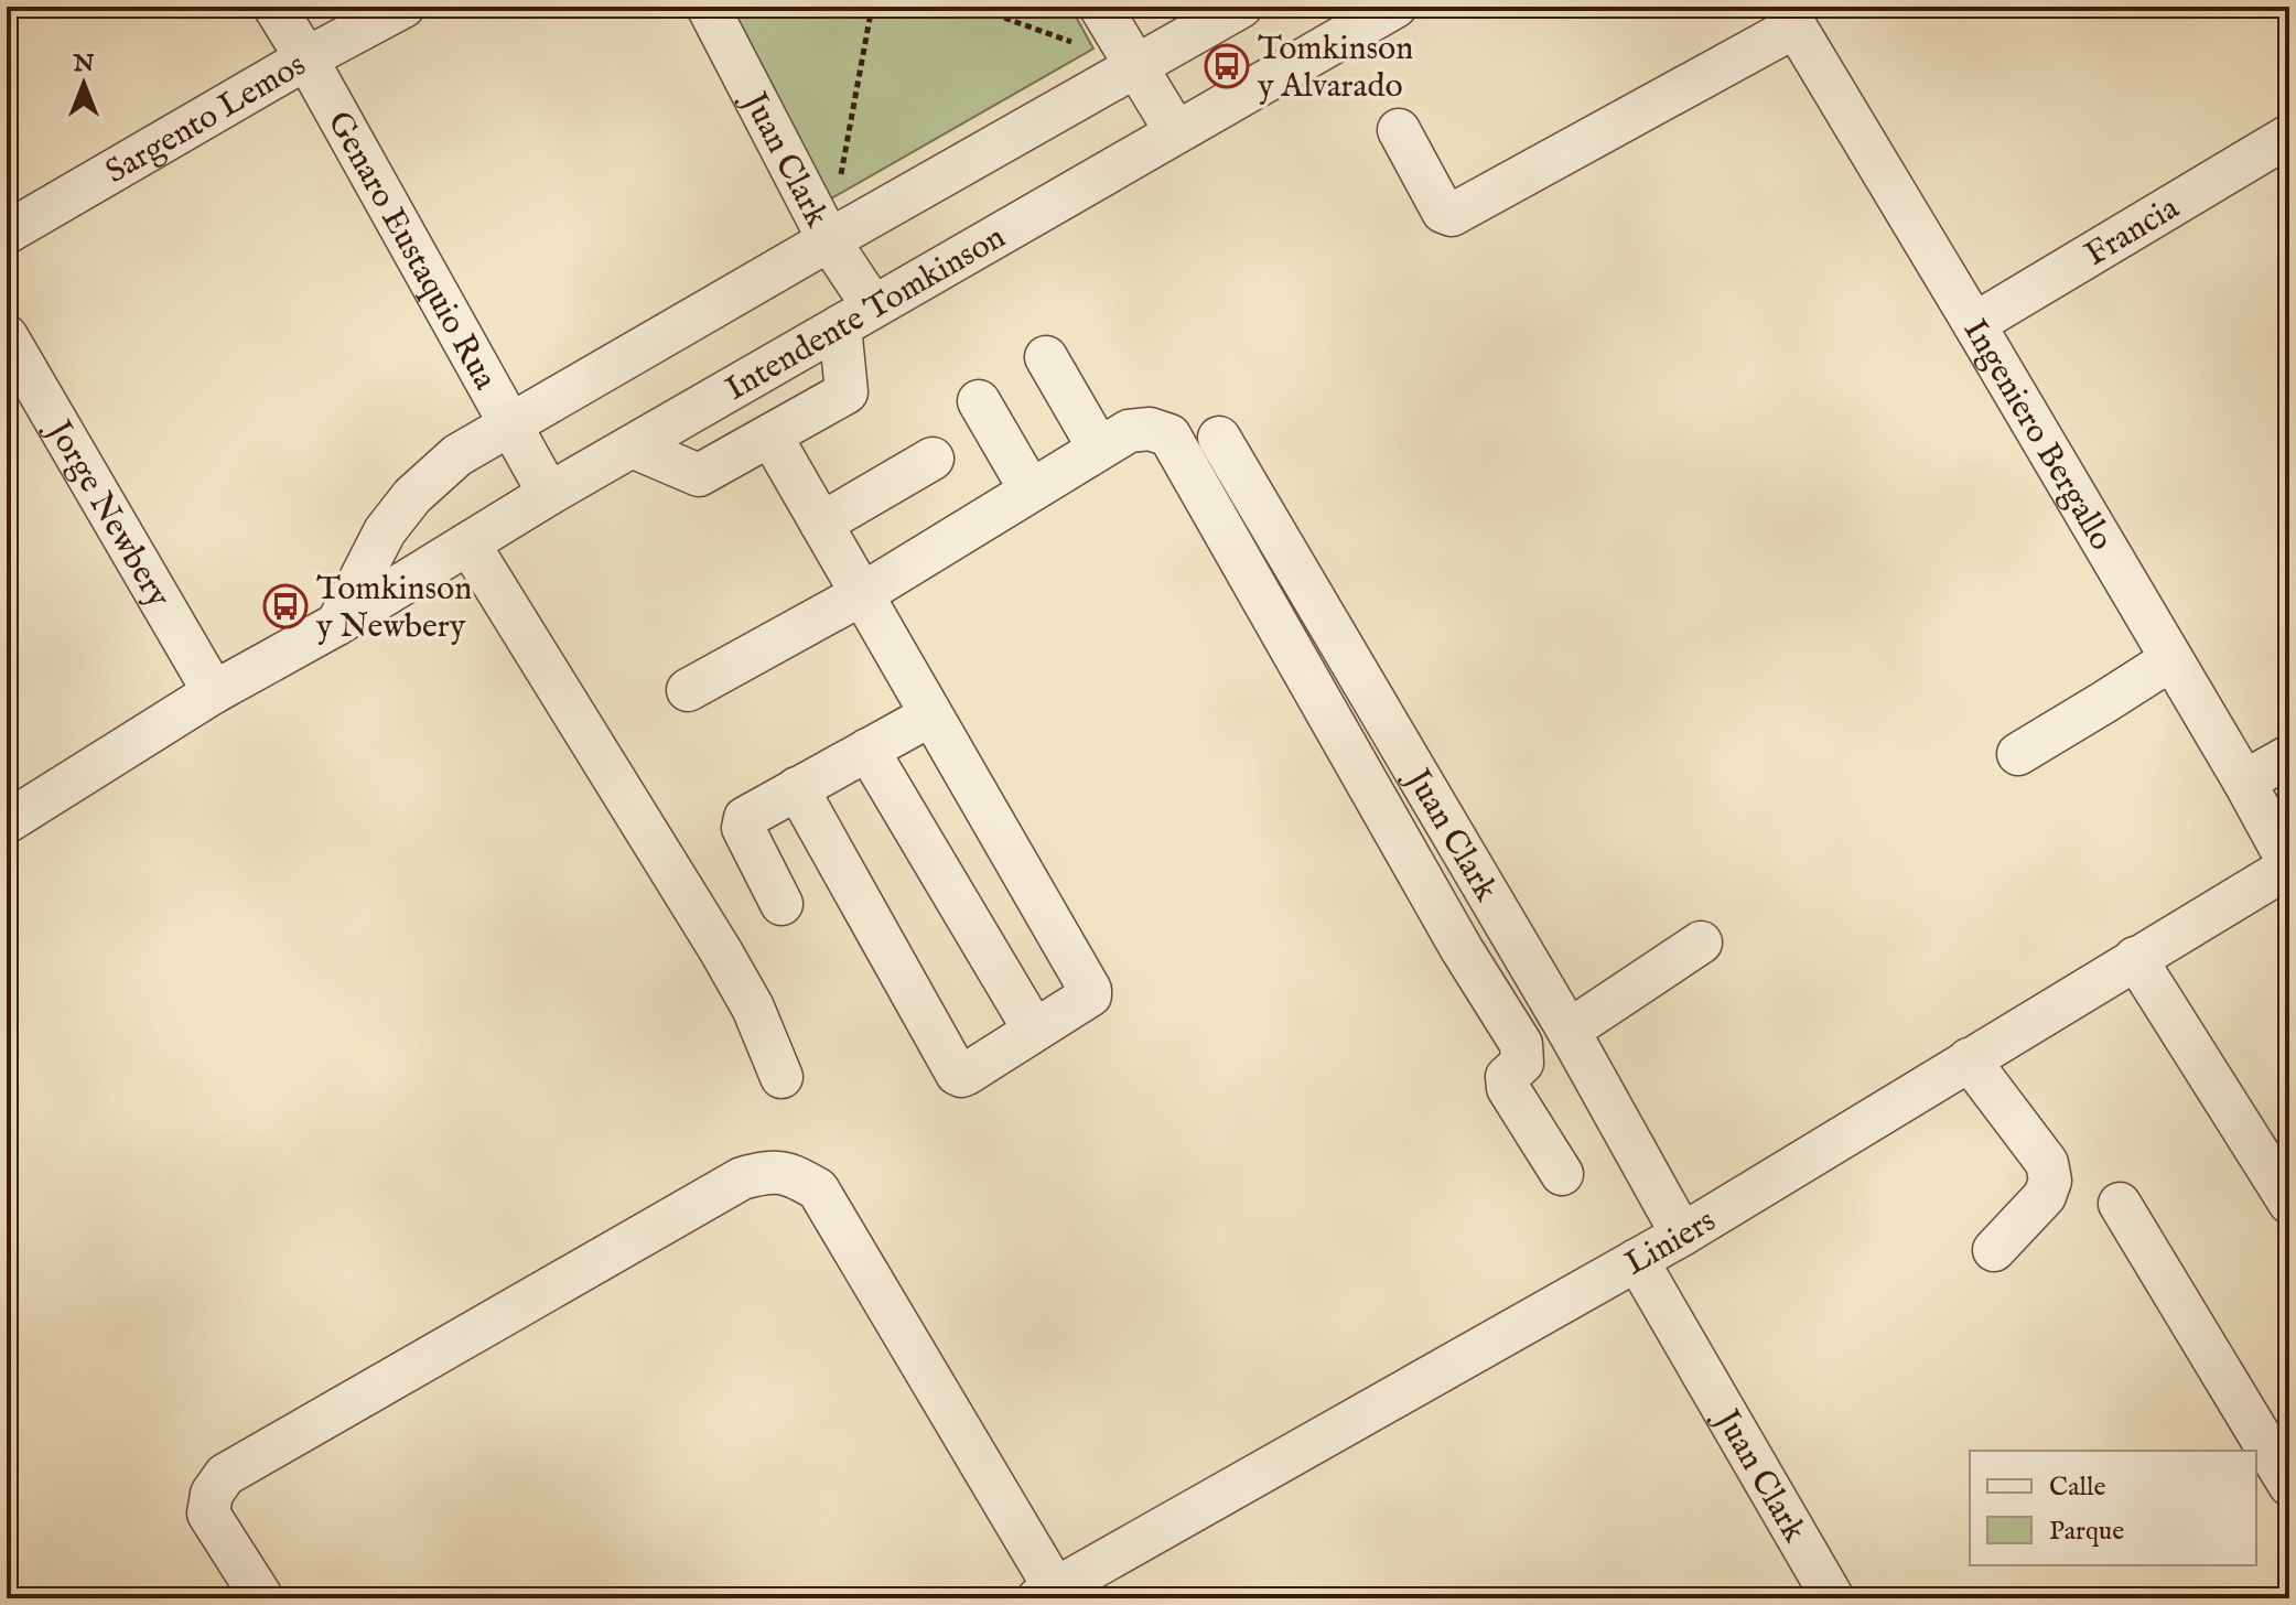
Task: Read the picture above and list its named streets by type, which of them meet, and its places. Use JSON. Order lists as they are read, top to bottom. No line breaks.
{"streets":{"street":["Sargento Lemos","Juan Clark","Francia","Genaro Eustaquio Rua","Intendente Tomkinson","Ingeniero Bergallo","Jorge Newbery","Liniers"]},"crossings":[["Sargento Lemos","Genaro Eustaquio Rua"],["Juan Clark","Intendente Tomkinson"],["Juan Clark","Liniers"],["Francia","Ingeniero Bergallo"],["Genaro Eustaquio Rua","Intendente Tomkinson"],["Intendente Tomkinson","Jorge Newbery"],["Ingeniero Bergallo","Liniers"]],"places":{"bus stop":["Tomkinson y Alvarado","Tomkinson y Newbery"]},"legend":["Calle","Parque"],"north":"top"}
